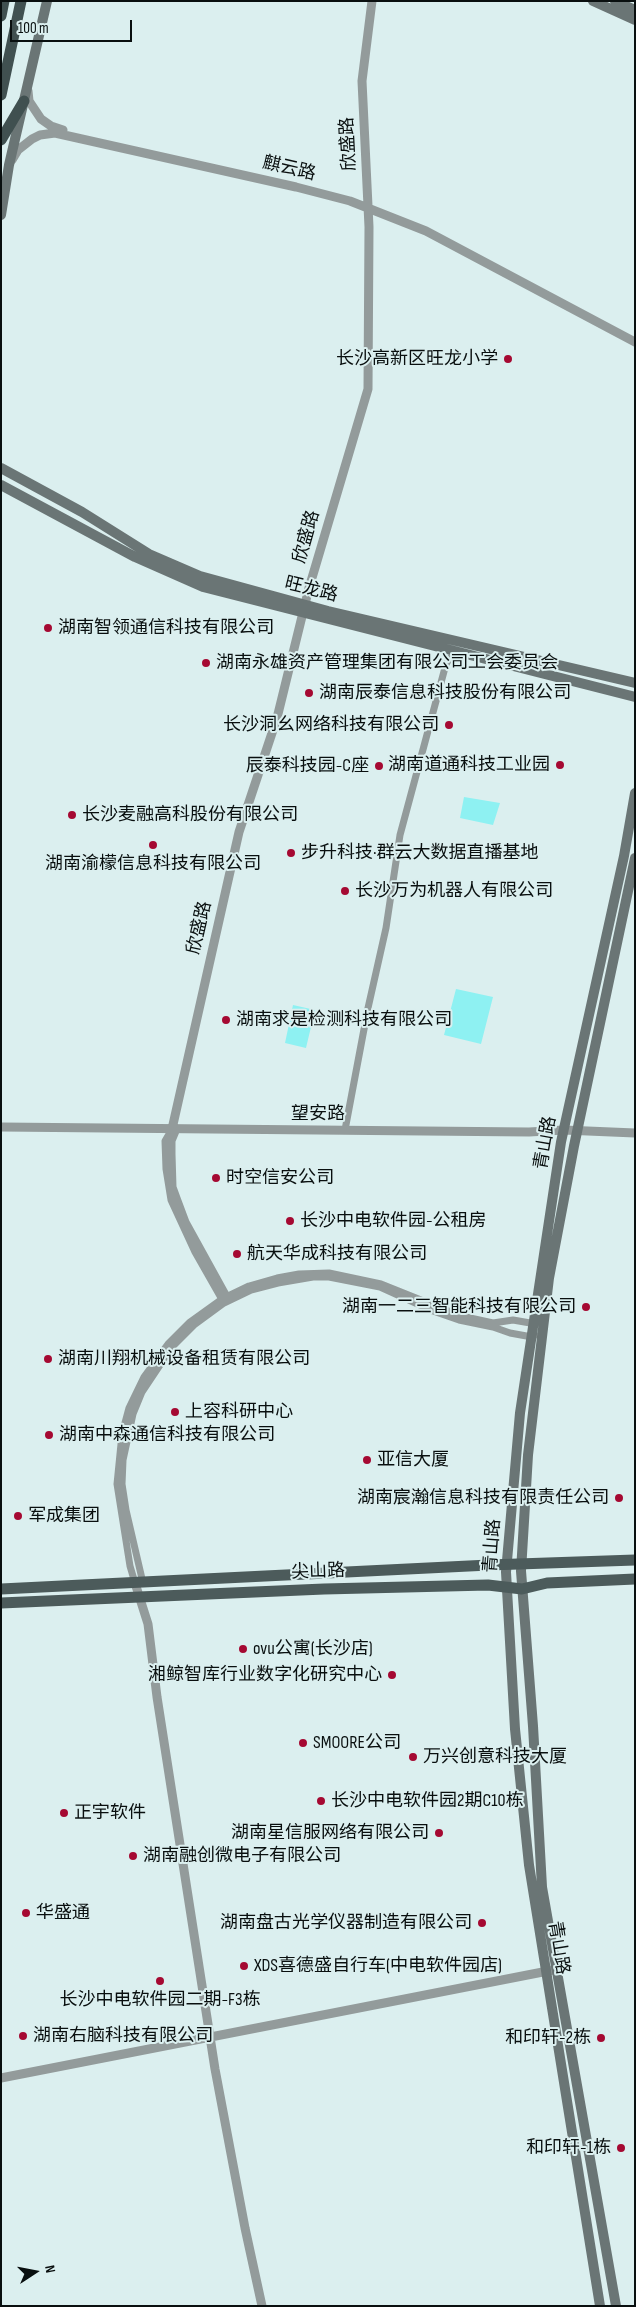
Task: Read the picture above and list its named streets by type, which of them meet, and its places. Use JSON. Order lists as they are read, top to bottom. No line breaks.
{"streets":{"main road":["旺龙路","青山路","尖山路"],"street":["欣盛路","麒云路","望安路"]},"crossings":[["欣盛路","麒云路"],["欣盛路","旺龙路"],["欣盛路","望安路"],["望安路","青山路"],["青山路","尖山路"]],"places":["长沙高新区旺龙小学","湖南智领通信科技有限公司","湖南永雄资产管理集团有限公司工会委员会","湖南辰泰信息科技股份有限公司","长沙洞幺网络科技有限公司","湖南道通科技工业园","辰泰科技园-C座","长沙麦融高科股份有限公司","湖南渝檬信息科技有限公司","步升科技·群云大数据直播基地","长沙万为机器人有限公司","湖南求是检测科技有限公司","时空信安公司","长沙中电软件园-公租房","航天华成科技有限公司","湖南一二三智能科技有限公司","湖南川翔机械设备租赁有限公司","上容科研中心","湖南中森通信科技有限公司","亚信大厦","湖南宸瀚信息科技有限责任公司","军成集团","ovu公寓(长沙店)","湘鲸智库行业数字化研究中心","SMOORE公司","万兴创意科技大厦","长沙中电软件园2期C10栋","正宇软件","湖南星信服网络有限公司","湖南融创微电子有限公司","华盛通","湖南盘古光学仪器制造有限公司","XDS喜德盛自行车(中电软件园店)","长沙中电软件园二期-F3栋","湖南右脑科技有限公司","和印轩-2栋","和印轩-1栋"],"scale_bar":"100 m","north":"right"}
